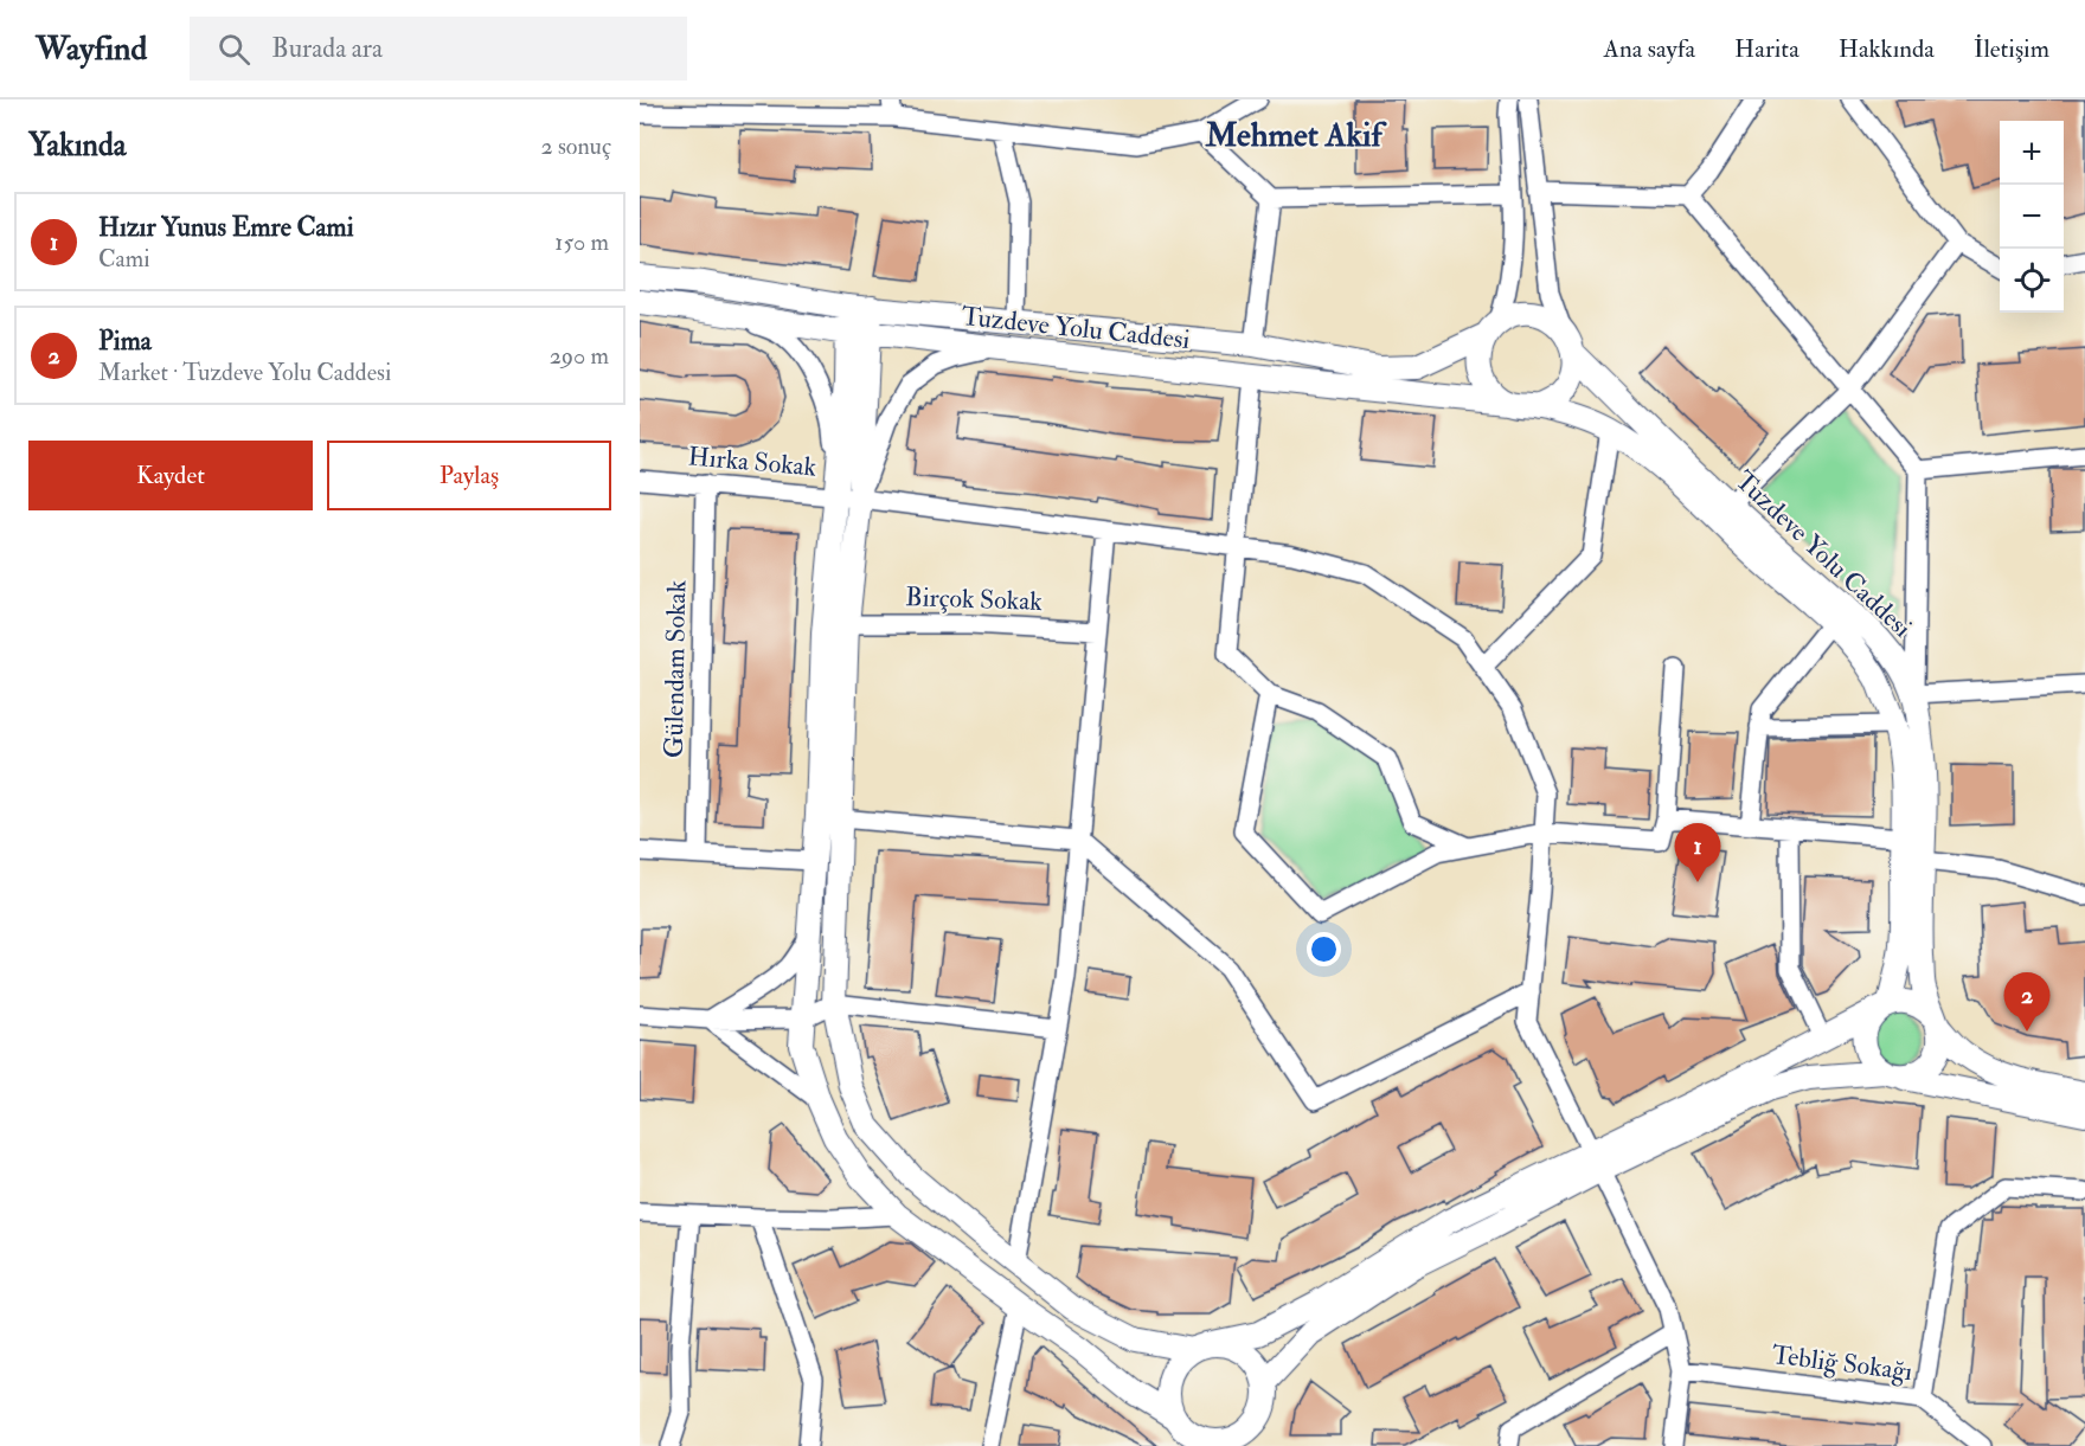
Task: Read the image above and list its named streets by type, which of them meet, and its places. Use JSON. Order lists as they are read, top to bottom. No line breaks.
{"streets":{"main road":["Tuzdeve Yolu Caddesi"],"street":["Hırka Sokak","Birçok Sokak","Gülendam Sokak","Tebliğ Sokağı"]},"crossings":[["Hırka Sokak","Gülendam Sokak"],["Hırka Sokak","Tebliğ Sokağı"]],"districts":["Mehmet Akif"],"page":{"header":"Wayfind","search":"Burada ara","nav":["Ana sayfa","Harita","Hakkında","İletişim"],"heading":["Yakında","2 sonuç"],"map_buttons":["+","−"],"list":[{"mark":"1","name":"Hızır Yunus Emre Cami","note":"Cami","value":"150 m"},{"mark":"2","name":"Pima","note":"Market · Tuzdeve Yolu Caddesi","value":"290 m"}],"buttons":["Kaydet","Paylaş"],"pins":["1","2"]}}
